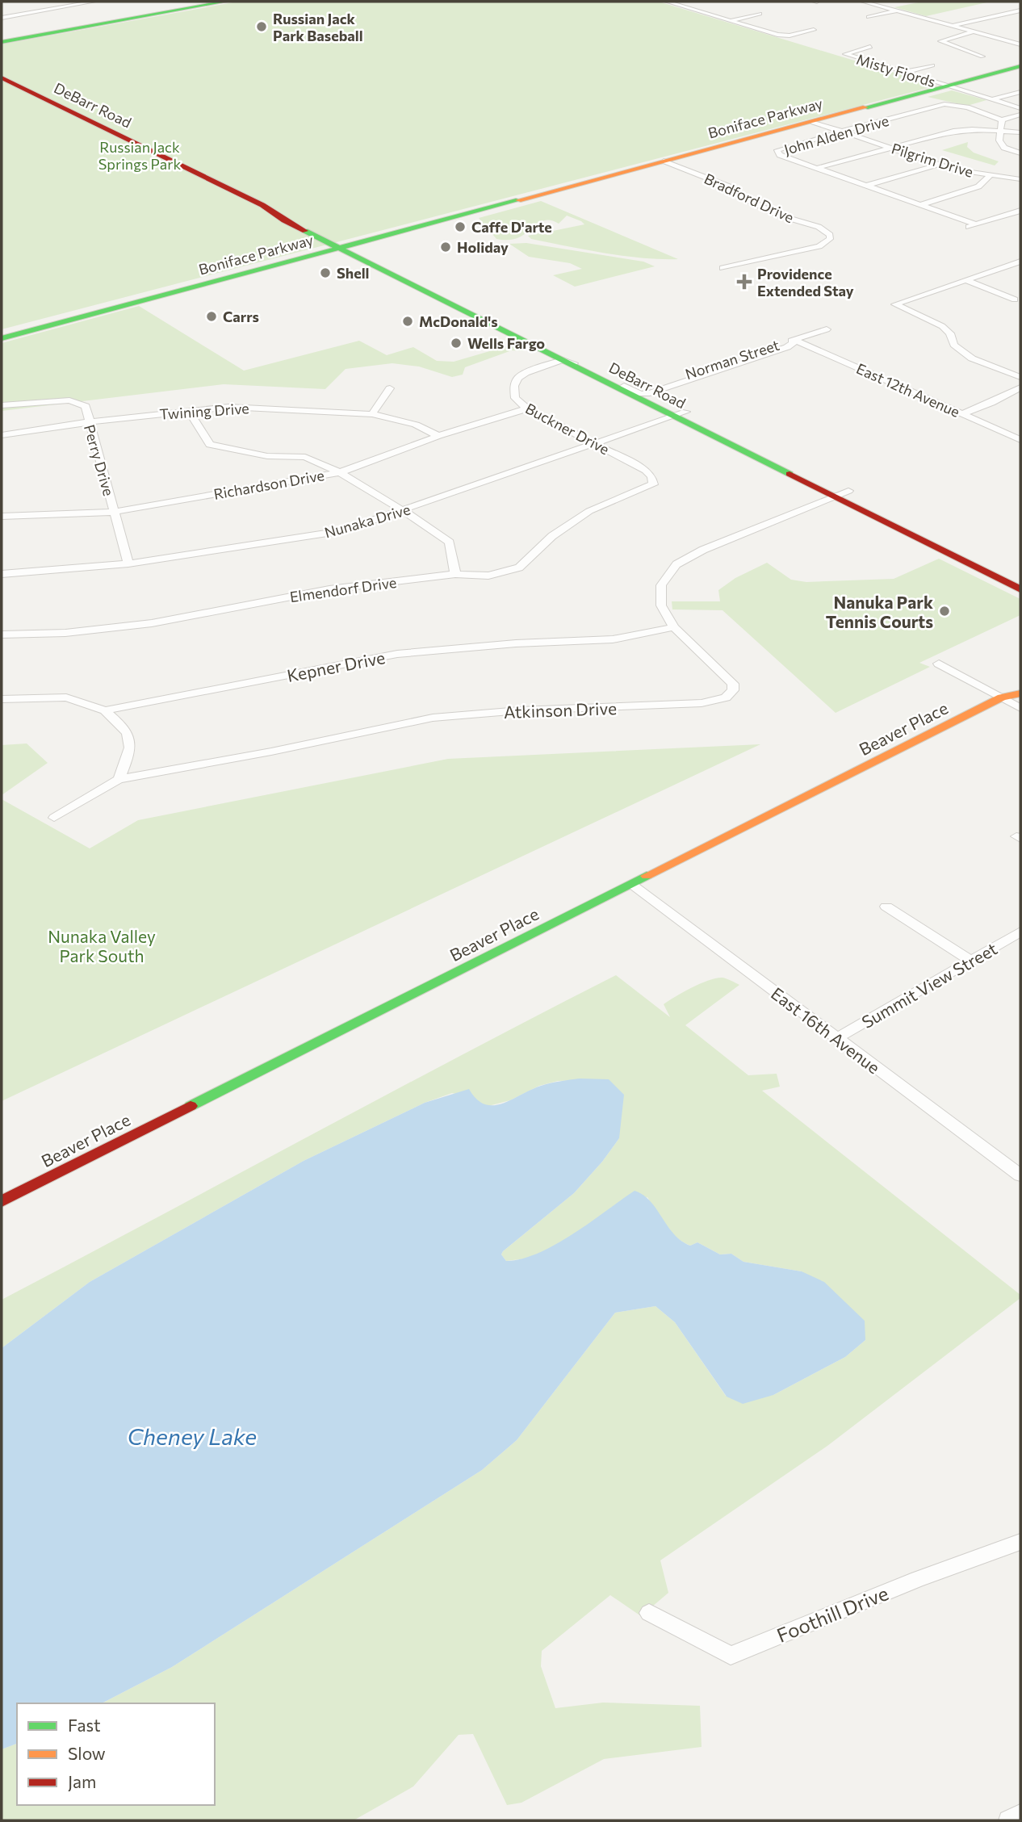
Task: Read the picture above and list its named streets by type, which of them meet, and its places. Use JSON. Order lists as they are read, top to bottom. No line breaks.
{"streets":{"main road":["DeBarr Road","Boniface Parkway","Beaver Place"],"street":["Misty Fjords","John Alden Drive","Pilgrim Drive","Bradford Drive","Norman Street","East 12th Avenue","Twining Drive","Buckner Drive","Perry Drive","Richardson Drive","Nunaka Drive","Elmendorf Drive","Kepner Drive","Atkinson Drive","Summit View Street","East 16th Avenue","Foothill Drive"]},"crossings":[["Misty Fjords","Boniface Parkway"],["DeBarr Road","Boniface Parkway"],["DeBarr Road","Norman Street"],["DeBarr Road","Buckner Drive"],["DeBarr Road","Nunaka Drive"],["DeBarr Road","Atkinson Drive"],["Boniface Parkway","Pilgrim Drive"],["Boniface Parkway","Bradford Drive"],["John Alden Drive","Pilgrim Drive"],["Norman Street","East 12th Avenue"],["Twining Drive","Perry Drive"],["Twining Drive","Richardson Drive"],["Buckner Drive","Richardson Drive"],["Buckner Drive","Nunaka Drive"],["Buckner Drive","Elmendorf Drive"],["Perry Drive","Richardson Drive"],["Perry Drive","Nunaka Drive"],["Kepner Drive","Atkinson Drive"],["Beaver Place","East 16th Avenue"],["Summit View Street","East 16th Avenue"]],"water":["Cheney Lake"],"parks":["Russian Jack Springs Park","Nunaka Valley Park South"],"places":{"other":["Russian Jack Park Baseball","Caffe D'arte","Holiday","Shell","Carrs","McDonald's","Wells Fargo","Nanuka Park Tennis Courts"],"health":["Providence Extended Stay"]},"legend":["Fast","Slow","Jam"]}
